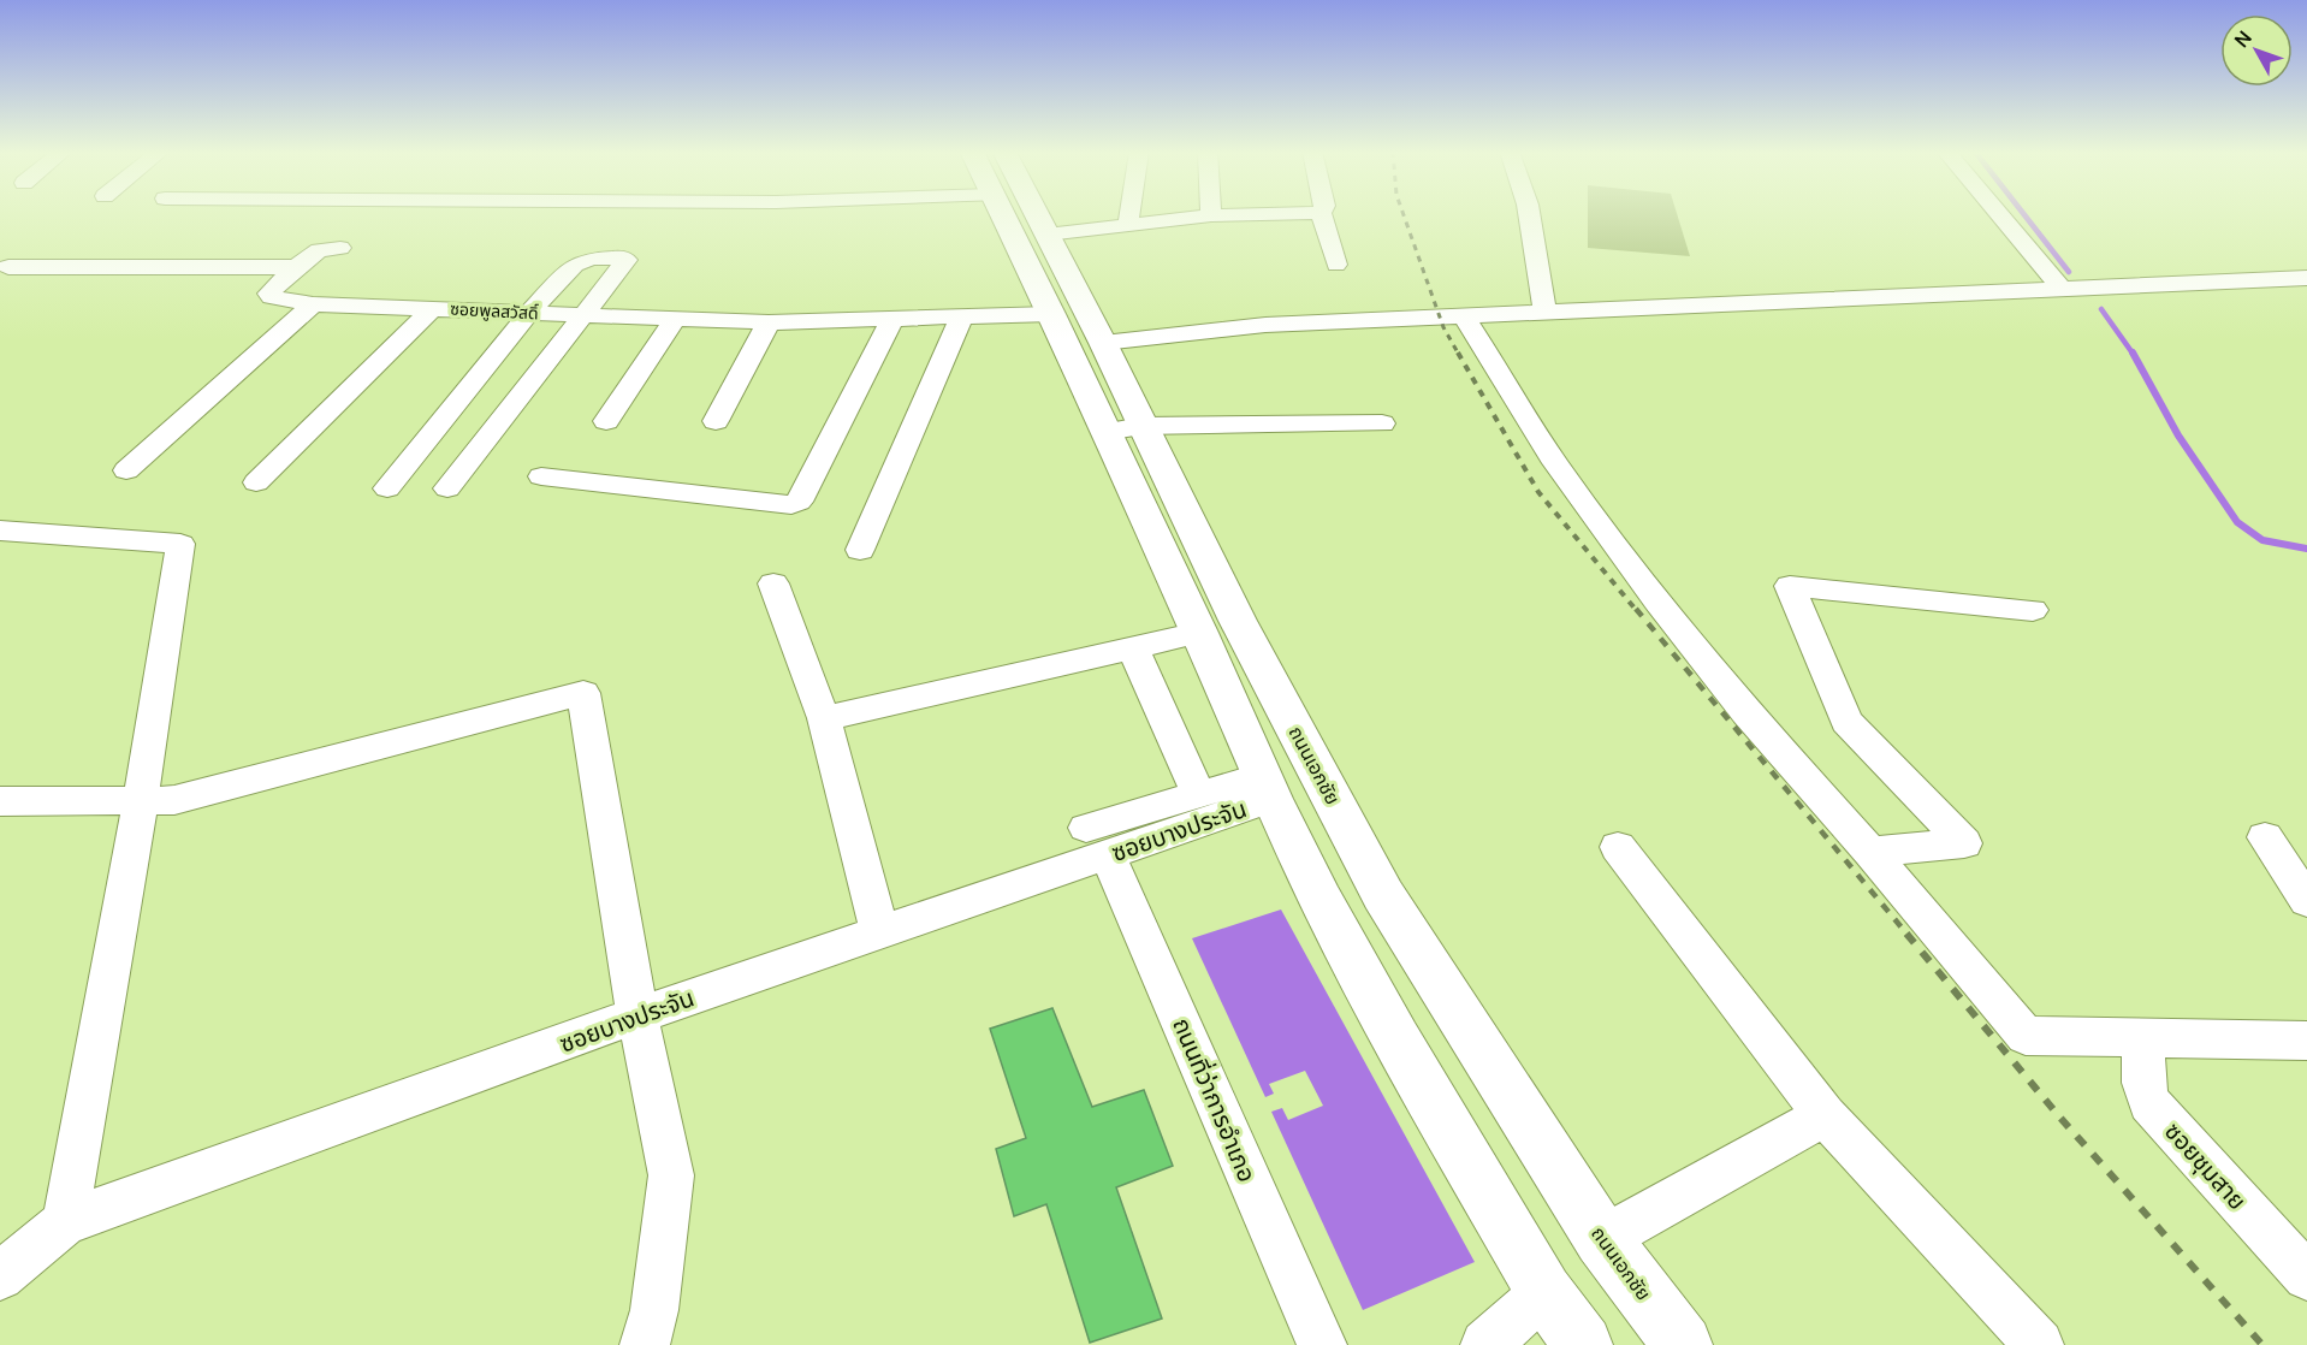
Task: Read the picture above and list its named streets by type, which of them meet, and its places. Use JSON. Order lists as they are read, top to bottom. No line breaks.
{"streets":{"main road":["ถนนเอกชัย"],"street":["ซอยพูลสวัสดิ์","ซอยบางประจัน","ถนนที่ว่าการอำเภอ","ซอยชุมสาย"]},"crossings":[["ซอยพูลสวัสดิ์","ถนนเอกชัย"],["ถนนเอกชัย","ซอยบางประจัน"],["ซอยบางประจัน","ถนนที่ว่าการอำเภอ"]],"north":"top left"}
